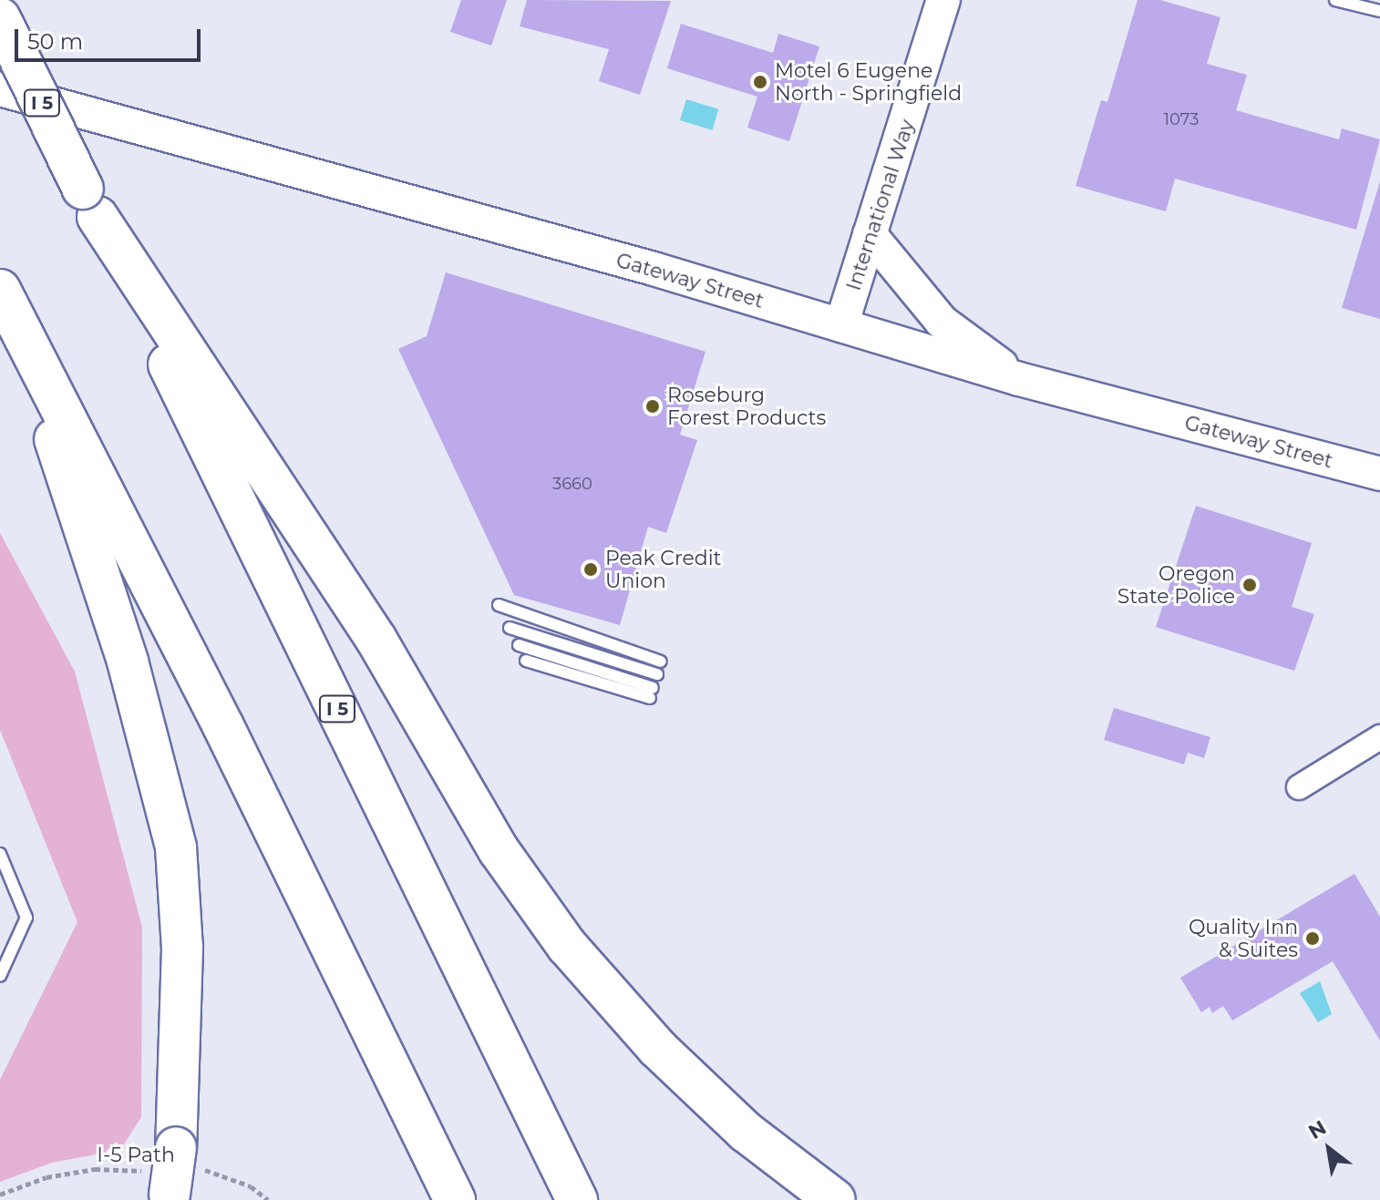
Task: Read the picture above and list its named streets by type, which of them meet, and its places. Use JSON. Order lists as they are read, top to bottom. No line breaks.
{"streets":{"highway":["I 5"],"main road":["International Way","Gateway Street"],"path":["I-5 Path"]},"crossings":[["International Way","Gateway Street"]],"places":["Motel 6 Eugene North - Springfield","Roseburg Forest Products","Peak Credit Union","Oregon State Police","Quality Inn & Suites"],"house_numbers":["1073","3660"],"scale_bar":"50 m","north":"top left"}
